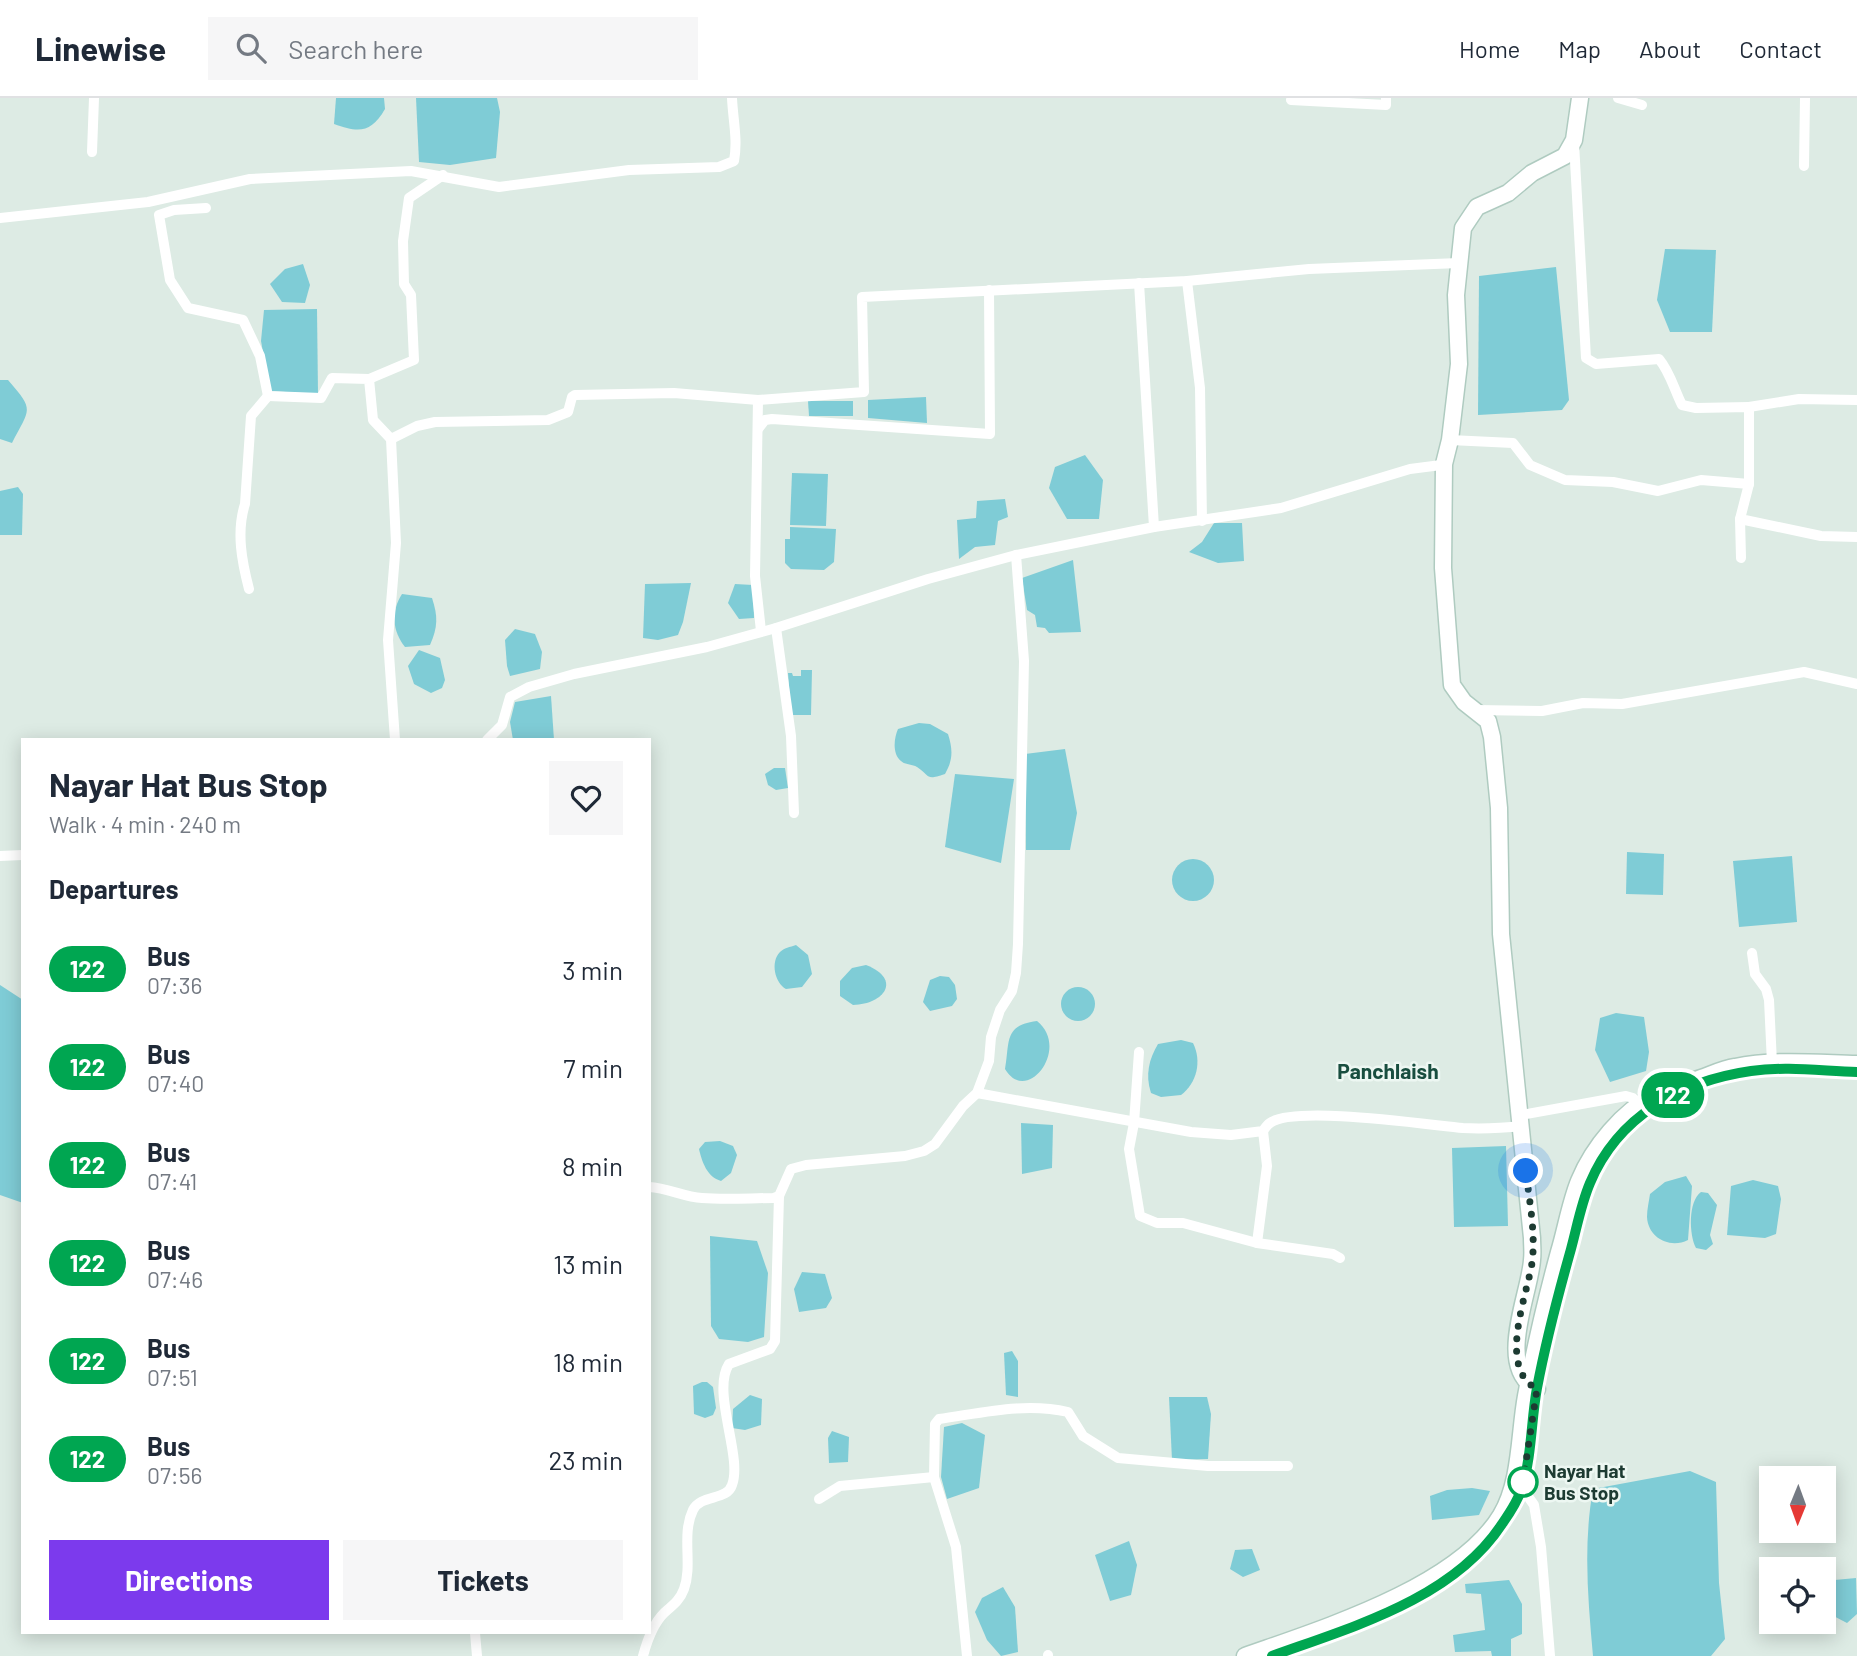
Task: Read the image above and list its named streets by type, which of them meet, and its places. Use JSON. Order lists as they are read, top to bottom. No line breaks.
{"districts":["Panchlaish"],"places":["Nayar Hat Bus Stop"],"lines":["bus line 122"],"north":"bottom","page":{"header":"Linewise","search":"Search here","nav":["Home","Map","About","Contact"],"on_map":"122","heading":[["Nayar Hat Bus Stop","Walk · 4 min · 240 m"],"Departures"],"list":[{"mark":"122","name":"Bus","note":"07:36","value":"3 min"},{"mark":"122","name":"Bus","note":"07:40","value":"7 min"},{"mark":"122","name":"Bus","note":"07:41","value":"8 min"},{"mark":"122","name":"Bus","note":"07:46","value":"13 min"},{"mark":"122","name":"Bus","note":"07:51","value":"18 min"},{"mark":"122","name":"Bus","note":"07:56","value":"23 min"}],"buttons":["Directions","Tickets"]}}
